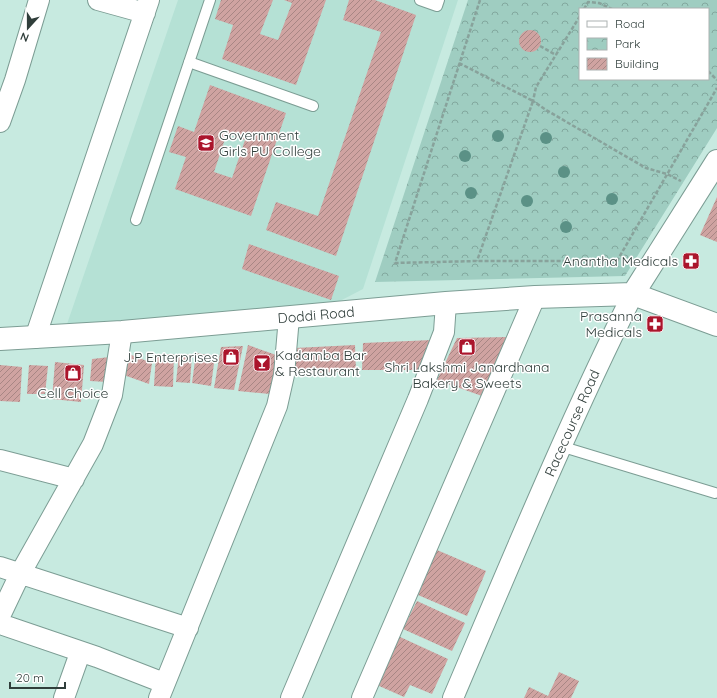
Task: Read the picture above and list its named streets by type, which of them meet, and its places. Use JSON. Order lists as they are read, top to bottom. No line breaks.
{"streets":{"street":["Doddi Road","Racecourse Road"]},"crossings":[["Doddi Road","Racecourse Road"]],"places":{"school or university":["Government Girls PU College"],"pharmacy":["Anantha Medicals","Prasanna Medicals"],"shop":["Shri Lakshmi Janardhana Bakery & Sweets","J.P Enterprises","Cell Choice"],"bar":["Kadamba Bar & Restaurant"]},"legend":["Road","Park","Building"],"scale_bar":"20 m","north":"bottom"}
